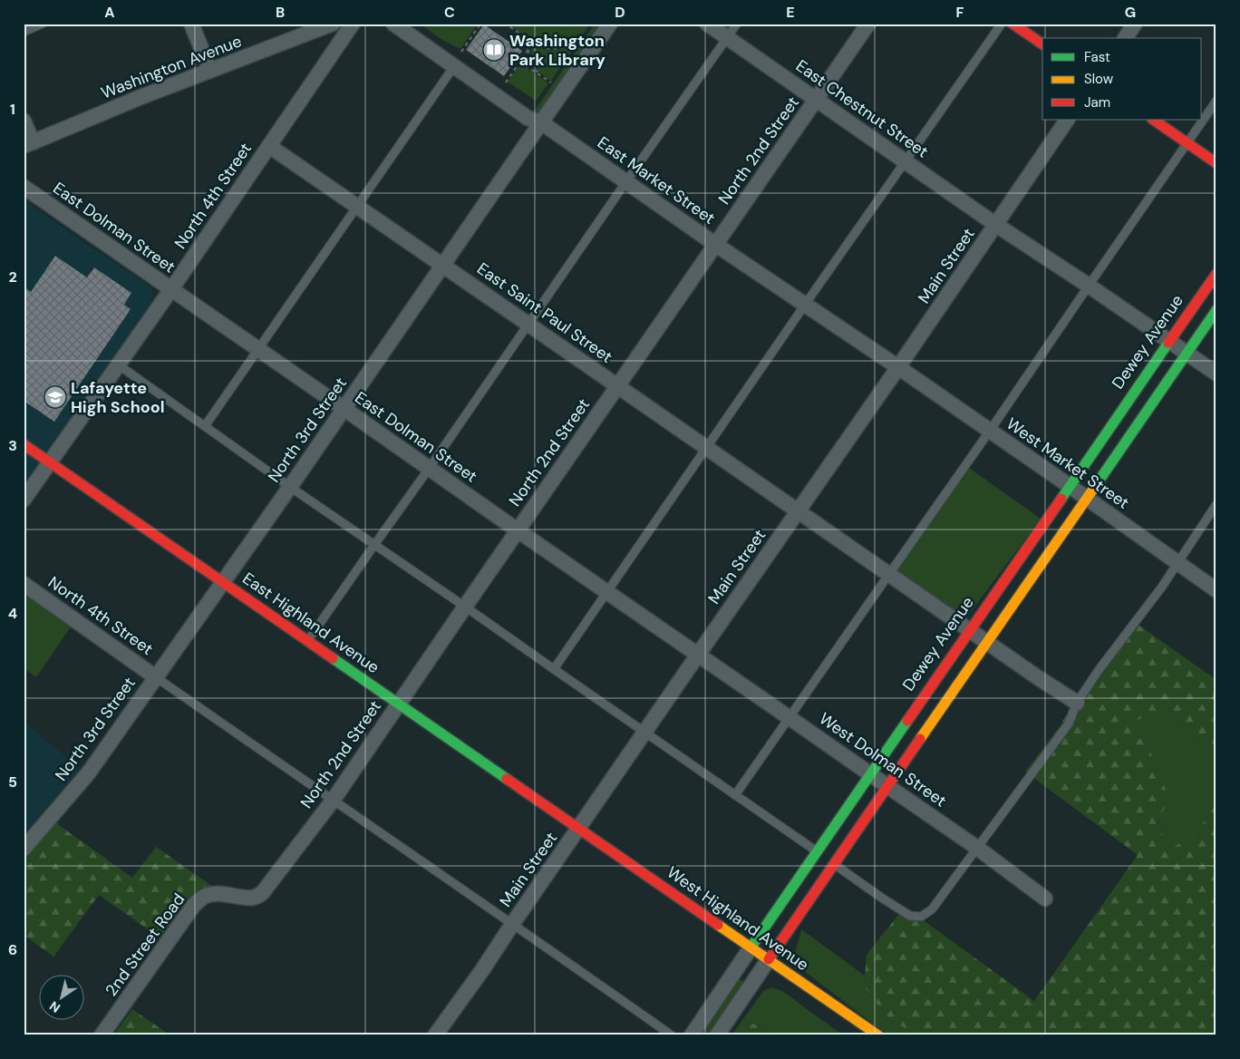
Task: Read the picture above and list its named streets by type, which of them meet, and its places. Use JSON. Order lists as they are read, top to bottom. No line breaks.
{"streets":{"street":["Washington Avenue","East Chestnut Street","North 2nd Street","East Market Street","North 4th Street","East Dolman Street","Main Street","East Saint Paul Street","Dewey Avenue","North 3rd Street","West Market Street","East Highland Avenue","West Dolman Street","West Highland Avenue","2nd Street Road"]},"crossings":[["East Chestnut Street","North 2nd Street"],["East Chestnut Street","Main Street"],["East Chestnut Street","Dewey Avenue"],["North 2nd Street","East Market Street"],["North 2nd Street","East Dolman Street"],["North 2nd Street","East Saint Paul Street"],["North 2nd Street","East Highland Avenue"],["North 2nd Street","2nd Street Road"],["East Market Street","Main Street"],["East Market Street","North 3rd Street"],["East Market Street","West Market Street"],["North 4th Street","East Dolman Street"],["North 4th Street","East Saint Paul Street"],["North 4th Street","North 3rd Street"],["North 4th Street","East Highland Avenue"],["East Dolman Street","Main Street"],["East Dolman Street","North 3rd Street"],["East Dolman Street","West Dolman Street"],["Main Street","East Saint Paul Street"],["Main Street","West Market Street"],["Main Street","East Highland Avenue"],["Main Street","West Dolman Street"],["Main Street","West Highland Avenue"],["East Saint Paul Street","Dewey Avenue"],["East Saint Paul Street","North 3rd Street"],["Dewey Avenue","West Market Street"],["Dewey Avenue","West Dolman Street"],["Dewey Avenue","West Highland Avenue"],["North 3rd Street","East Highland Avenue"],["East Highland Avenue","West Highland Avenue"]],"places":{"library":["Washington Park Library"],"school or university":["Lafayette High School"]},"legend":["Fast","Slow","Jam"],"north":"bottom left","grid":{"columns":["A","B","C","D","E","F","G"],"rows":["1","2","3","4","5","6"]}}
